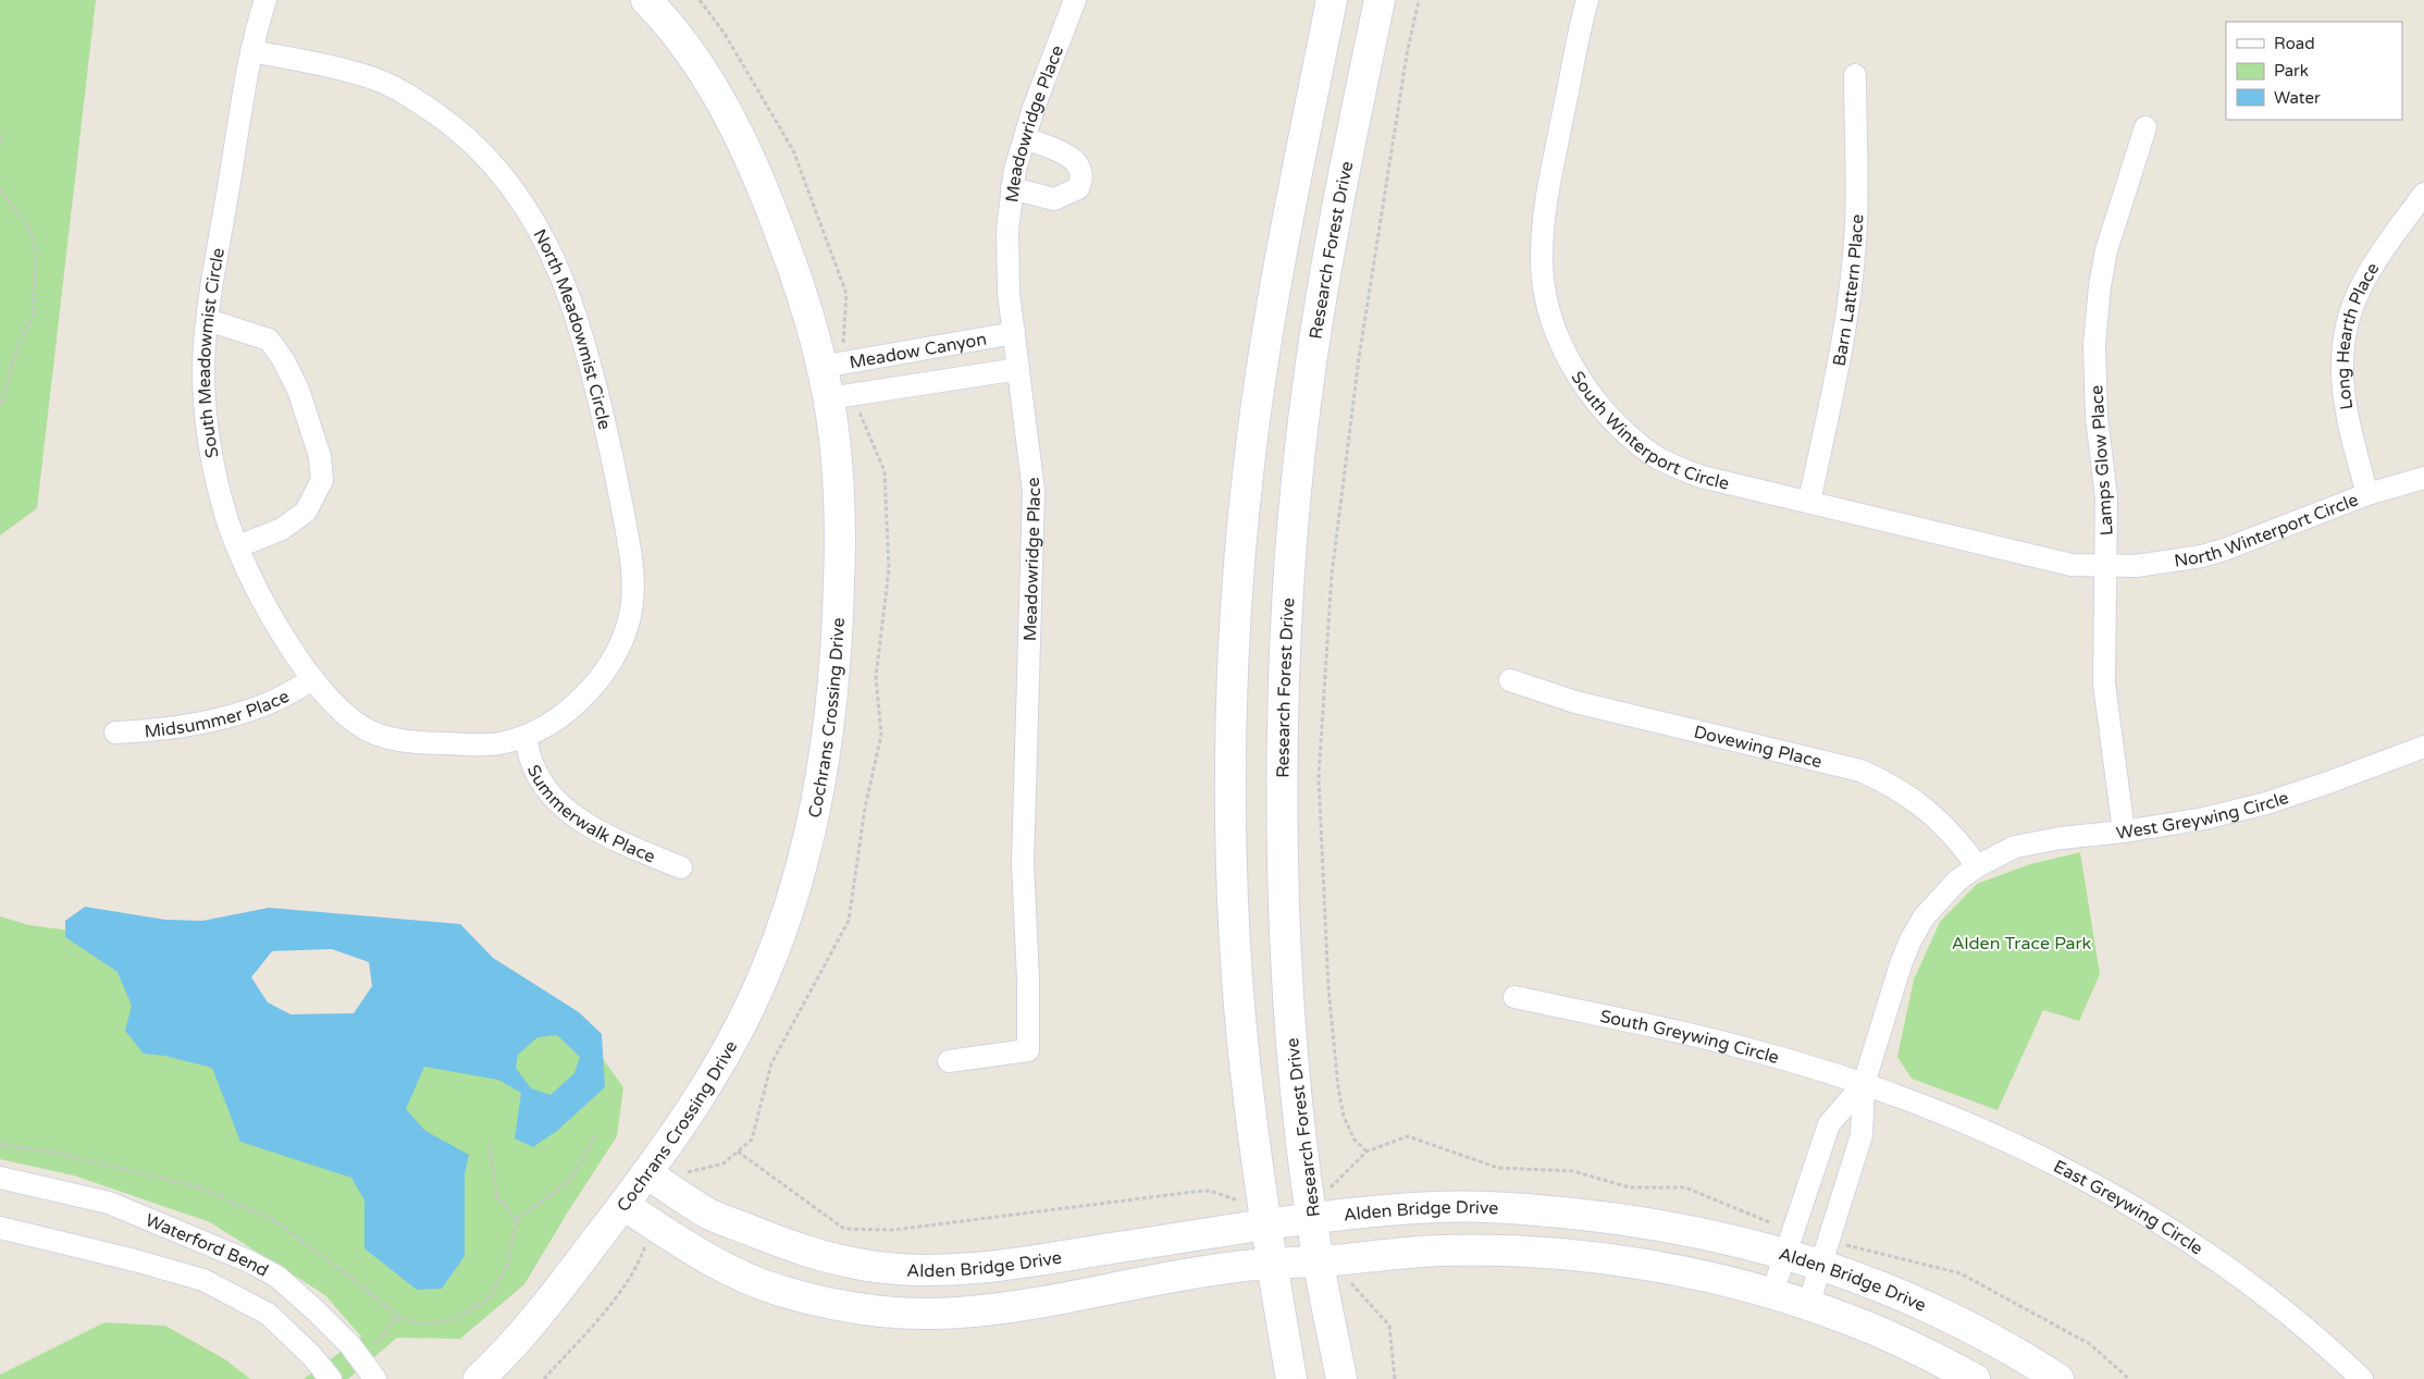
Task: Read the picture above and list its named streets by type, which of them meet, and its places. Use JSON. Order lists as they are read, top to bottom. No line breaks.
{"streets":{"street":["Meadowridge Place","Research Forest Drive","Barn Lattern Place","North Meadowmist Circle","Long Hearth Place","Meadow Canyon","South Meadowmist Circle","South Winterport Circle","Lamps Glow Place","North Winterport Circle","Midsummer Place","Cochrans Crossing Drive","Dovewing Place","Summerwalk Place","West Greywing Circle","South Greywing Circle","East Greywing Circle","Alden Bridge Drive","Waterford Bend"]},"crossings":[["Meadowridge Place","Meadow Canyon"],["Research Forest Drive","Alden Bridge Drive"],["Barn Lattern Place","South Winterport Circle"],["North Meadowmist Circle","South Meadowmist Circle"],["North Meadowmist Circle","Summerwalk Place"],["Long Hearth Place","North Winterport Circle"],["Meadow Canyon","Cochrans Crossing Drive"],["South Meadowmist Circle","Midsummer Place"],["South Meadowmist Circle","Summerwalk Place"],["South Winterport Circle","Lamps Glow Place"],["South Winterport Circle","North Winterport Circle"],["Lamps Glow Place","North Winterport Circle"],["Lamps Glow Place","West Greywing Circle"],["Cochrans Crossing Drive","Alden Bridge Drive"],["Dovewing Place","West Greywing Circle"],["South Greywing Circle","East Greywing Circle"]],"parks":["Alden Trace Park"],"legend":["Road","Park","Water"]}
